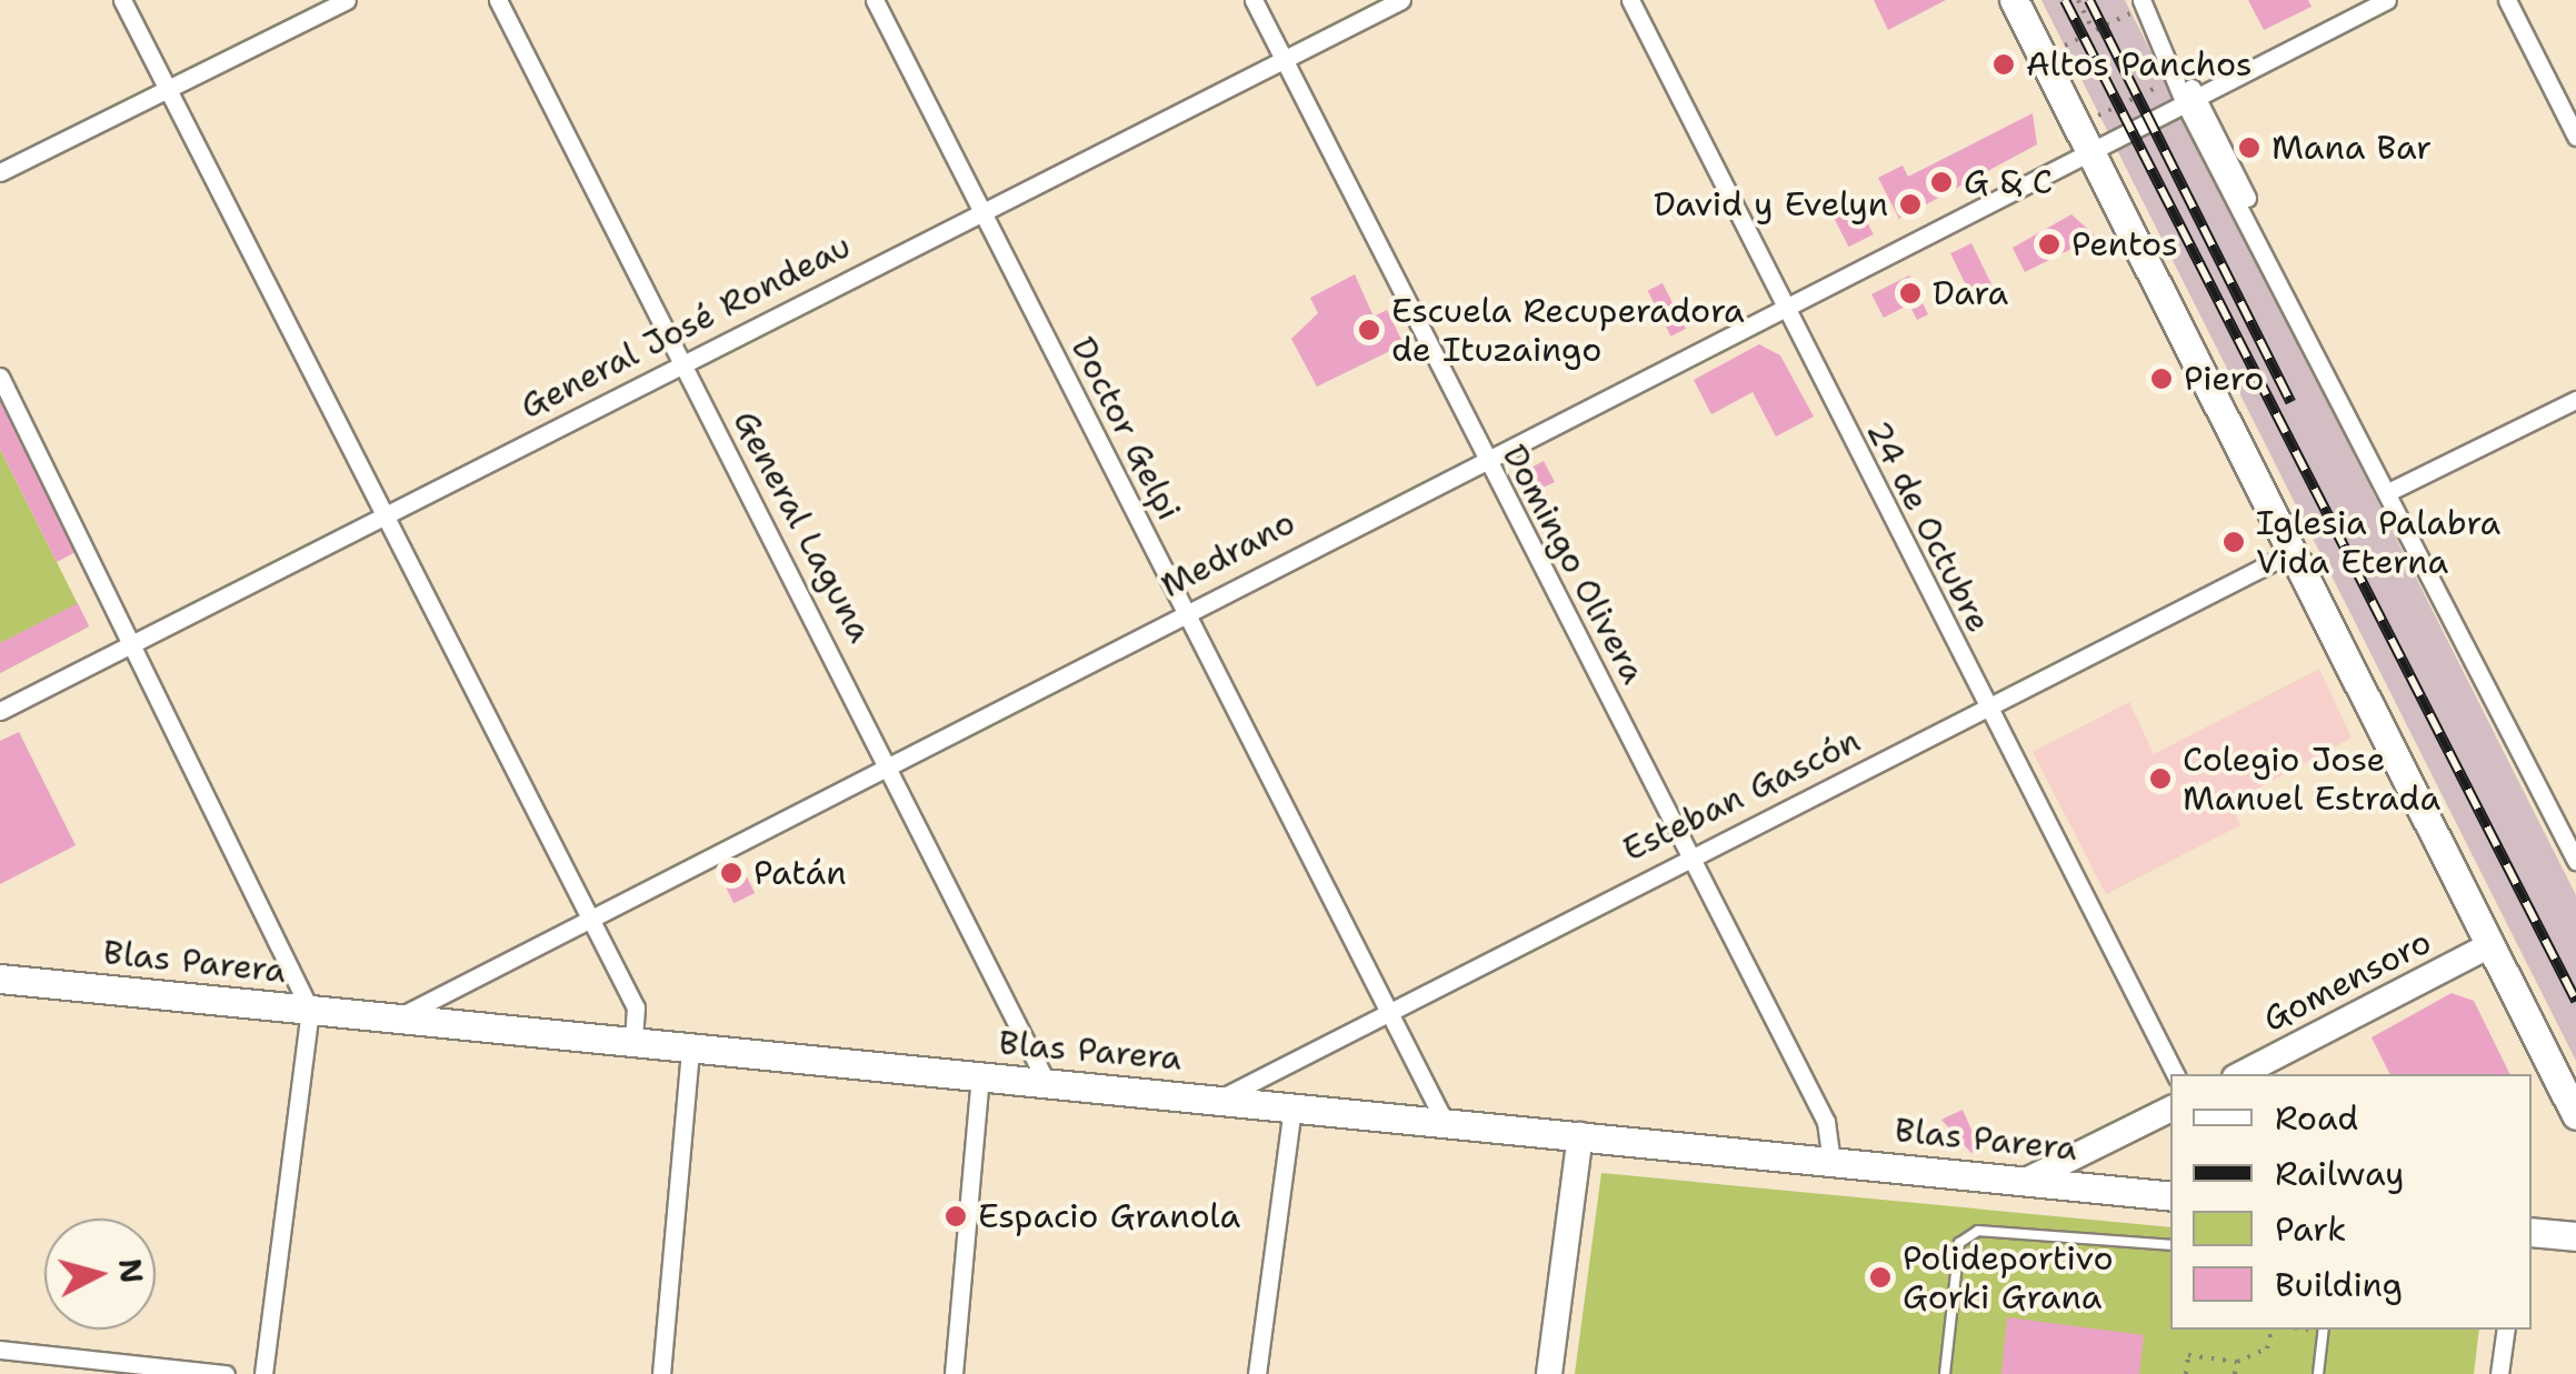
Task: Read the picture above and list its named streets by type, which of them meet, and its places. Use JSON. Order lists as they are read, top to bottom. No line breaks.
{"streets":{"main road":["Blas Parera"],"street":["General José Rondeau","Doctor Gelpi","General Laguna","24 de Octubre","Medrano","Domingo Olivera","Esteban Gascón","Gomensoro"]},"crossings":[["General José Rondeau","Doctor Gelpi"],["General José Rondeau","General Laguna"],["General José Rondeau","Domingo Olivera"],["Doctor Gelpi","Medrano"],["Doctor Gelpi","Esteban Gascón"],["Doctor Gelpi","Blas Parera"],["General Laguna","Medrano"],["General Laguna","Blas Parera"],["24 de Octubre","Medrano"],["24 de Octubre","Esteban Gascón"],["Medrano","Domingo Olivera"],["Medrano","Blas Parera"],["Domingo Olivera","Esteban Gascón"],["Domingo Olivera","Blas Parera"],["Esteban Gascón","Blas Parera"]],"places":["Altos Panchos","Mana Bar","G & C","David y Evelyn","Pentos","Dara","Escuela Recuperadora de Ituzaingo","Piero","Iglesia Palabra Vida Eterna","Colegio Jose Manuel Estrada","Patán","Espacio Granola","Polideportivo Gorki Grana"],"legend":["Road","Railway","Park","Building"],"north":"right"}
